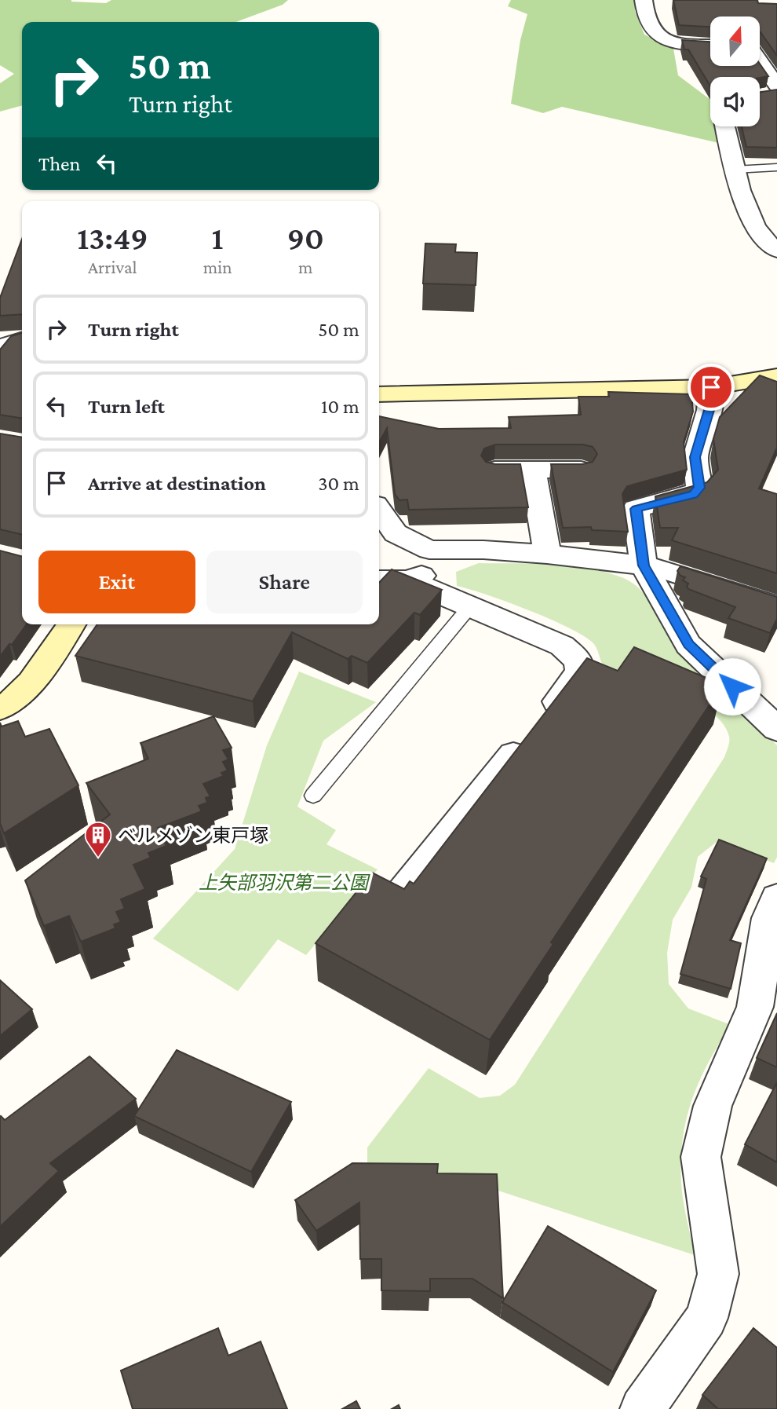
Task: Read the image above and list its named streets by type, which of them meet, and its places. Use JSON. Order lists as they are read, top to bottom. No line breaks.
{"parks":["上矢部羽沢第二公園"],"places":{"building":["ベルメゾン東戸塚"]},"north":"top","page":{"turn":["50 m","Turn right"],"then":"Then","eta":["13:49","Arrival","1","min","90","m"],"list":[{"name":"Turn right","value":"50 m"},{"name":"Turn left","value":"10 m"},{"name":"Arrive at destination","value":"30 m"}],"buttons":["Exit","Share"]}}
